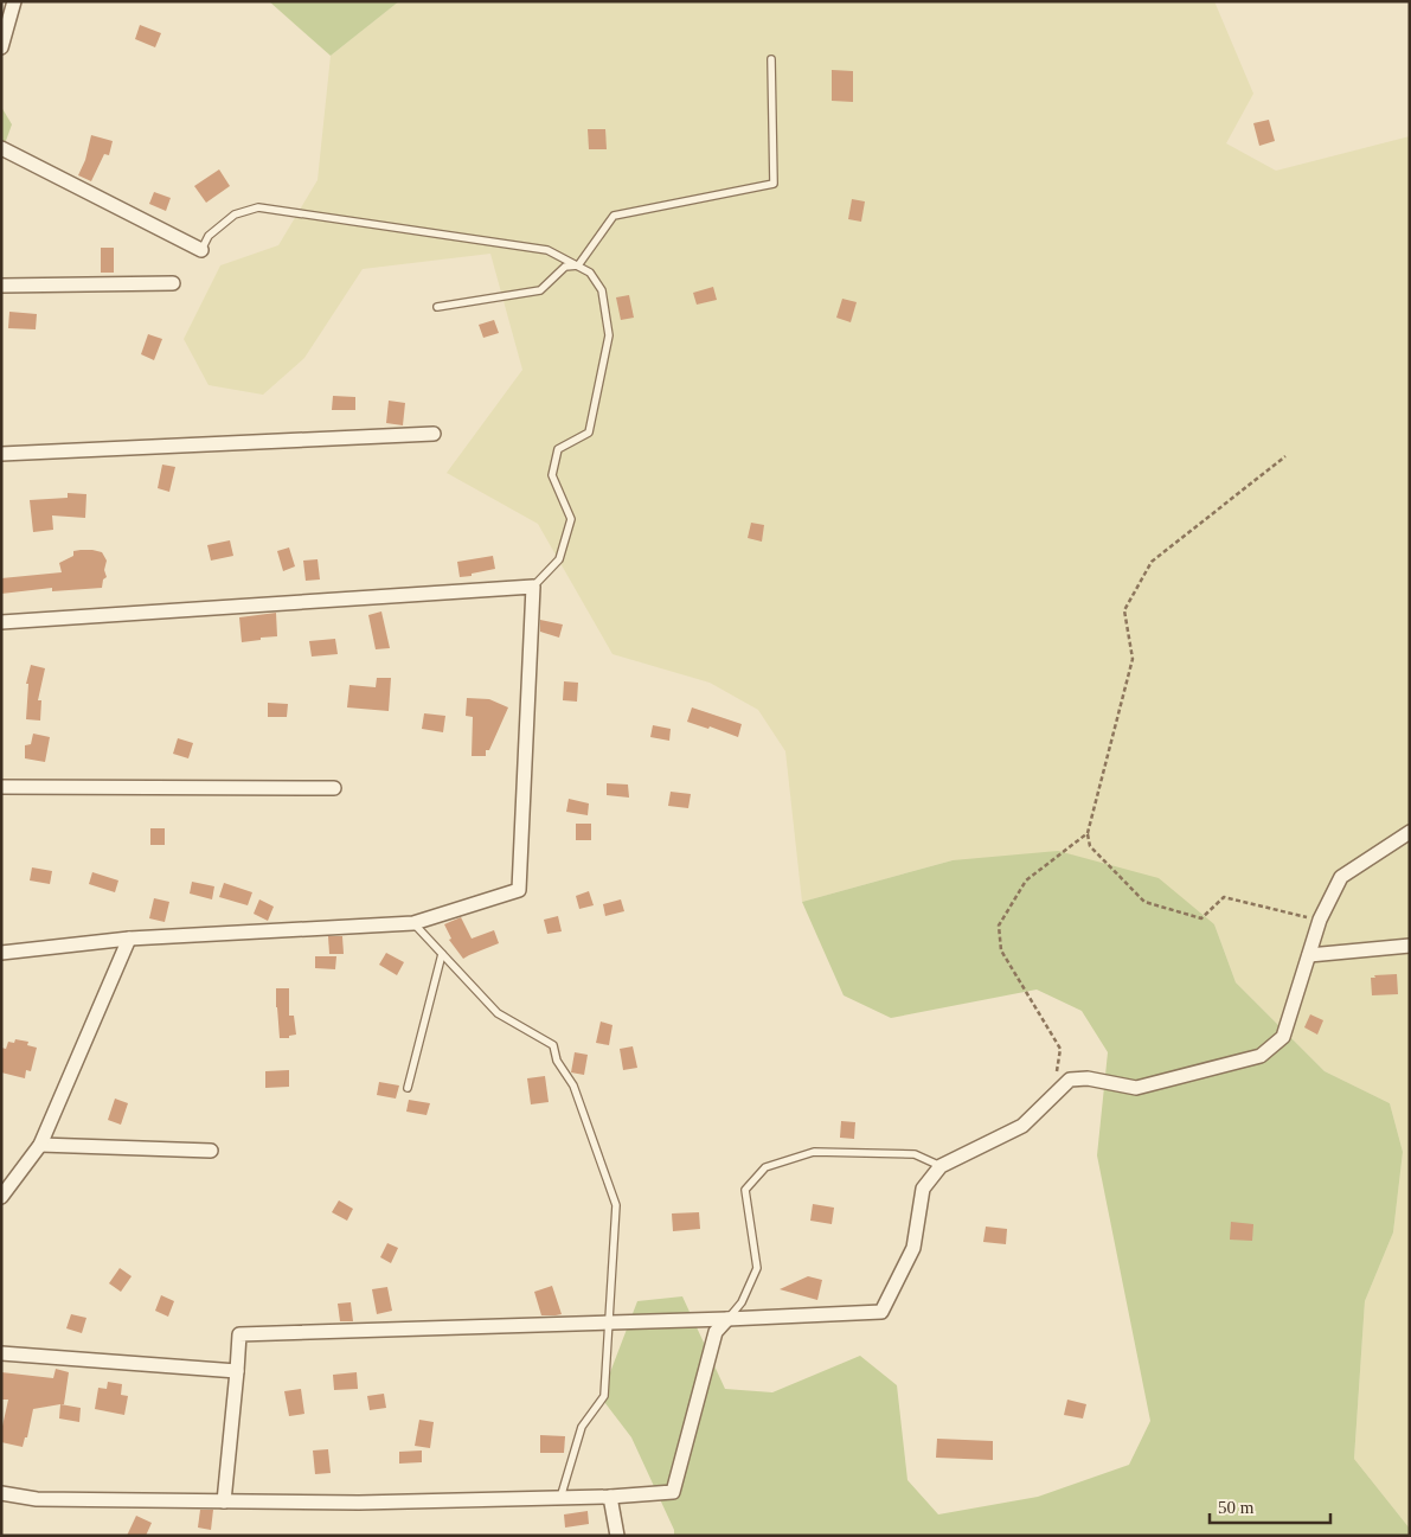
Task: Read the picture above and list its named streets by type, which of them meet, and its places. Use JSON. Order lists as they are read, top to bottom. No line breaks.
{"scale_bar":"50 m"}
